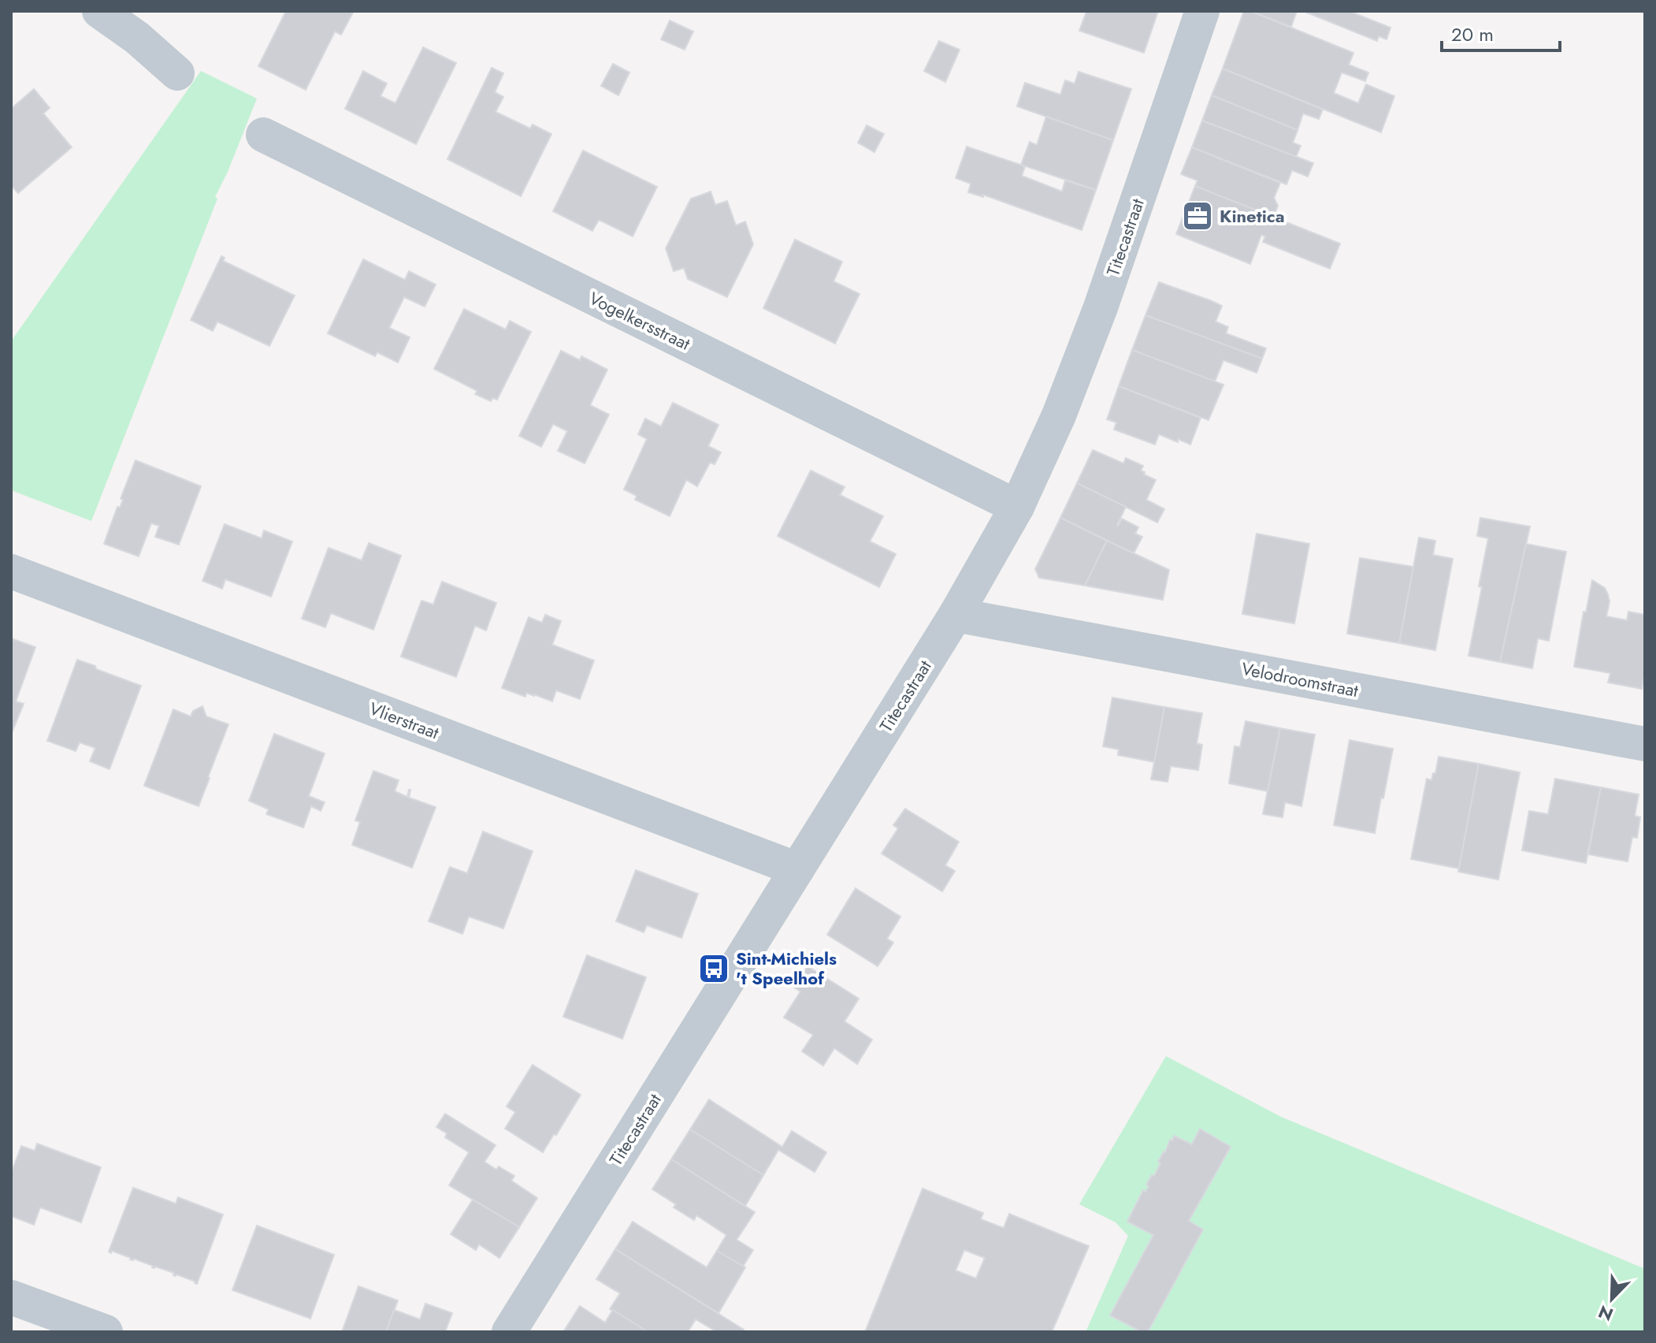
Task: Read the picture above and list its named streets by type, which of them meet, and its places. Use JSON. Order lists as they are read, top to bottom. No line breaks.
{"streets":{"street":["Titecastraat","Vogelkersstraat","Velodroomstraat","Vlierstraat"]},"crossings":[["Titecastraat","Vogelkersstraat"],["Titecastraat","Velodroomstraat"],["Titecastraat","Vlierstraat"]],"places":{"office":["Kinetica"],"bus stop":["Sint-Michiels 't Speelhof"]},"scale_bar":"20 m","north":"bottom left"}
